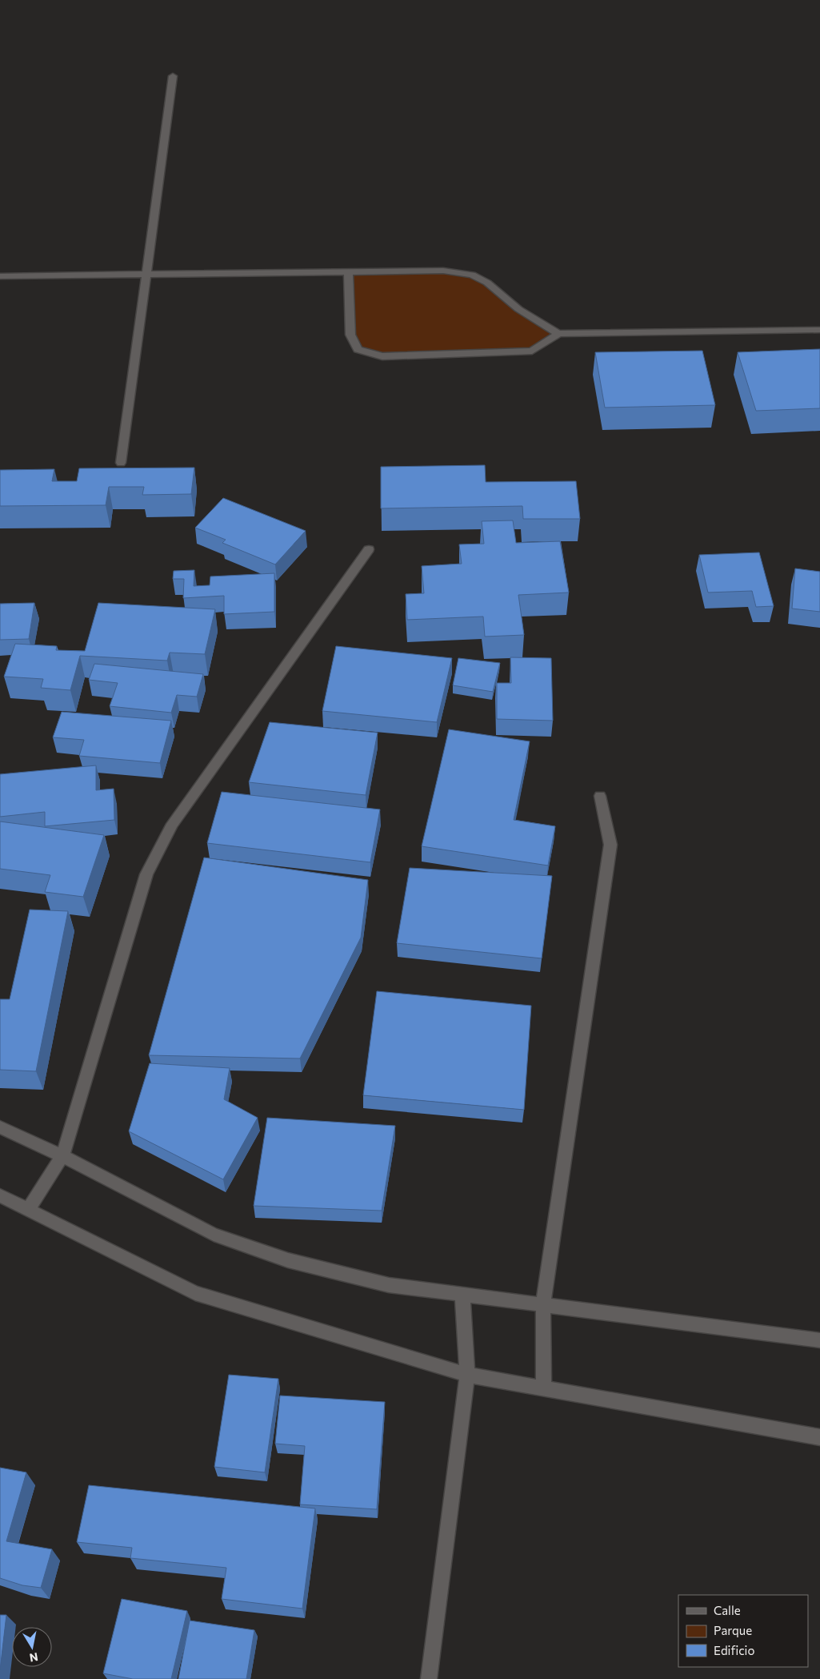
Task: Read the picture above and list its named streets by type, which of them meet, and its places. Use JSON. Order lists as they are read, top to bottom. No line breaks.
{"legend":["Calle","Parque","Edificio"],"north":"bottom"}
